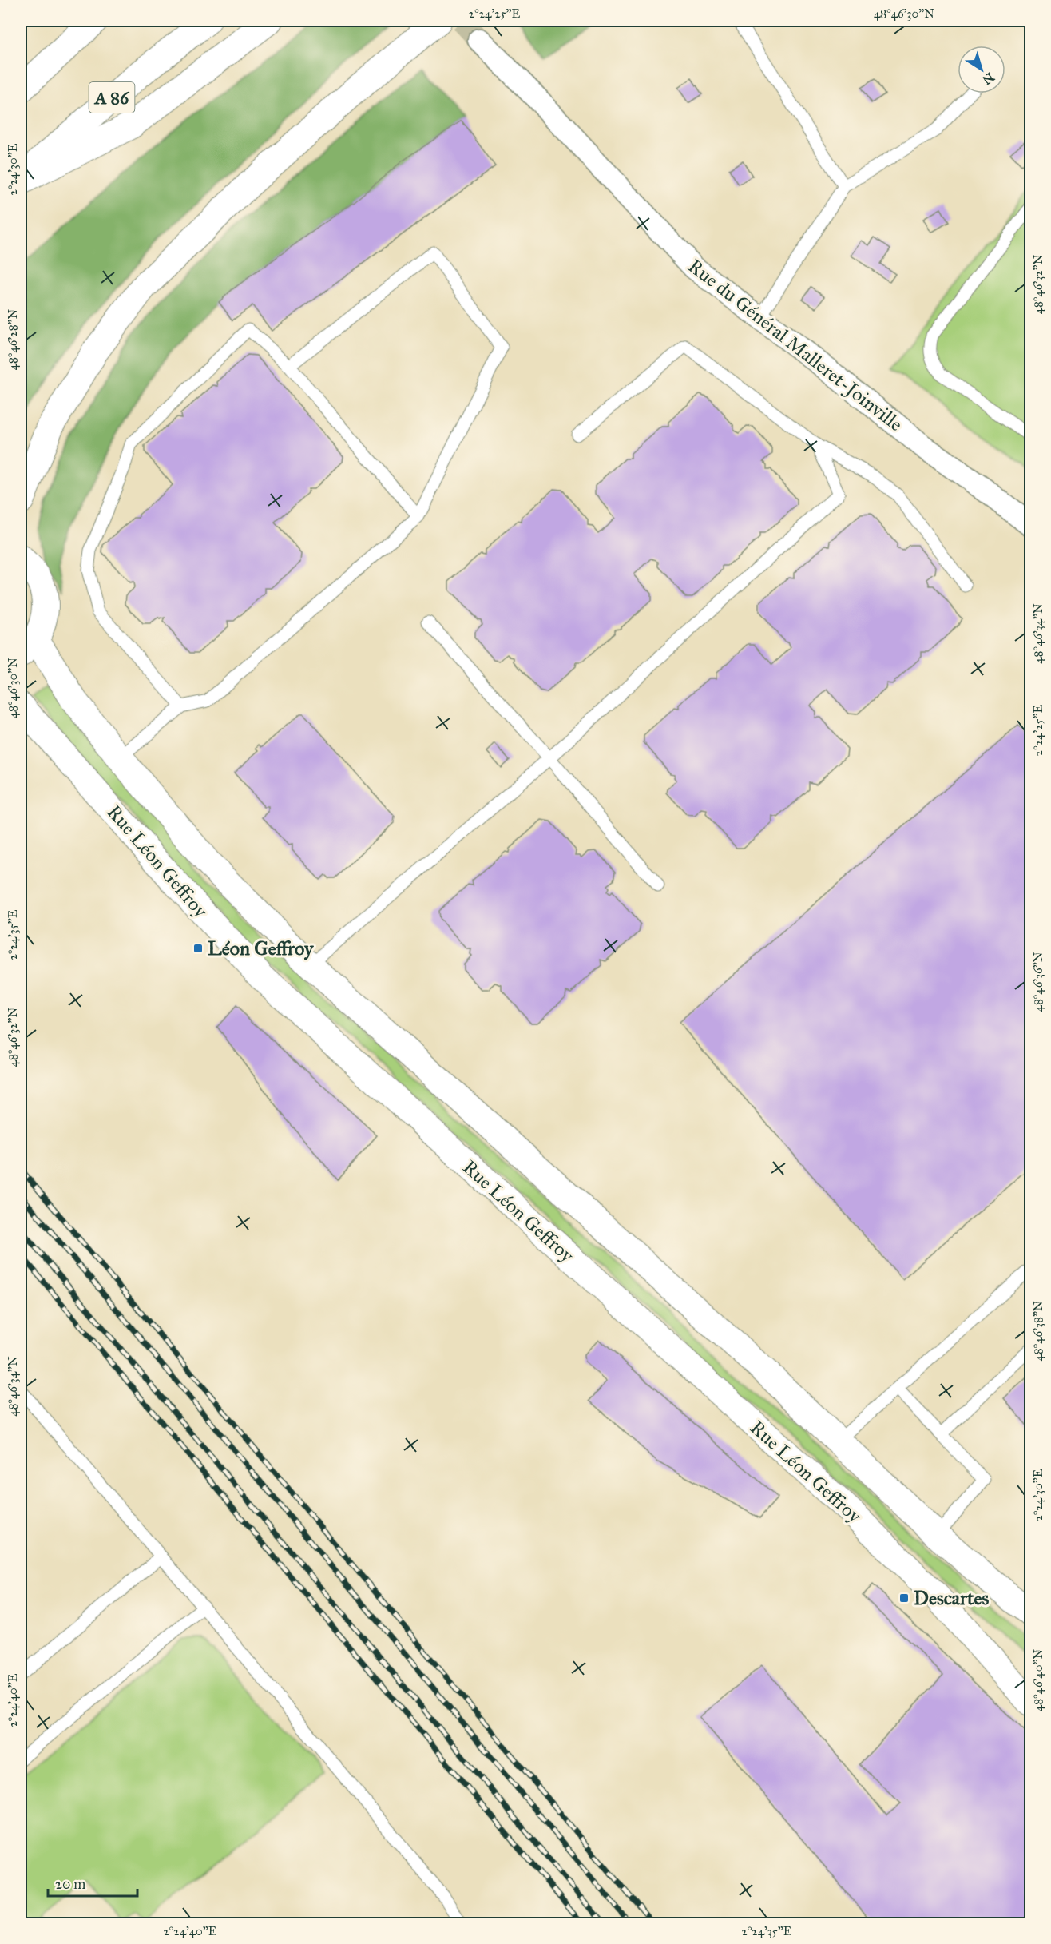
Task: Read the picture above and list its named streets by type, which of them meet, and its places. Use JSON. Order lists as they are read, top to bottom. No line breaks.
{"streets":{"main road":["A 86","Rue Léon Geffroy"],"street":["Rue du Général Malleret-Joinville"]},"places":{"transit":["Léon Geffroy","Descartes"]},"scale_bar":"20 m","north":"bottom right","coordinates":["2°24'25\"E","48°46'30\"N","2°24'30\"E","48°46'32\"N","48°46'28\"N","48°46'34\"N","2°24'35\"E","48°46'36\"N","48°46'38\"N","48°46'40\"N","2°24'40\"E"]}
